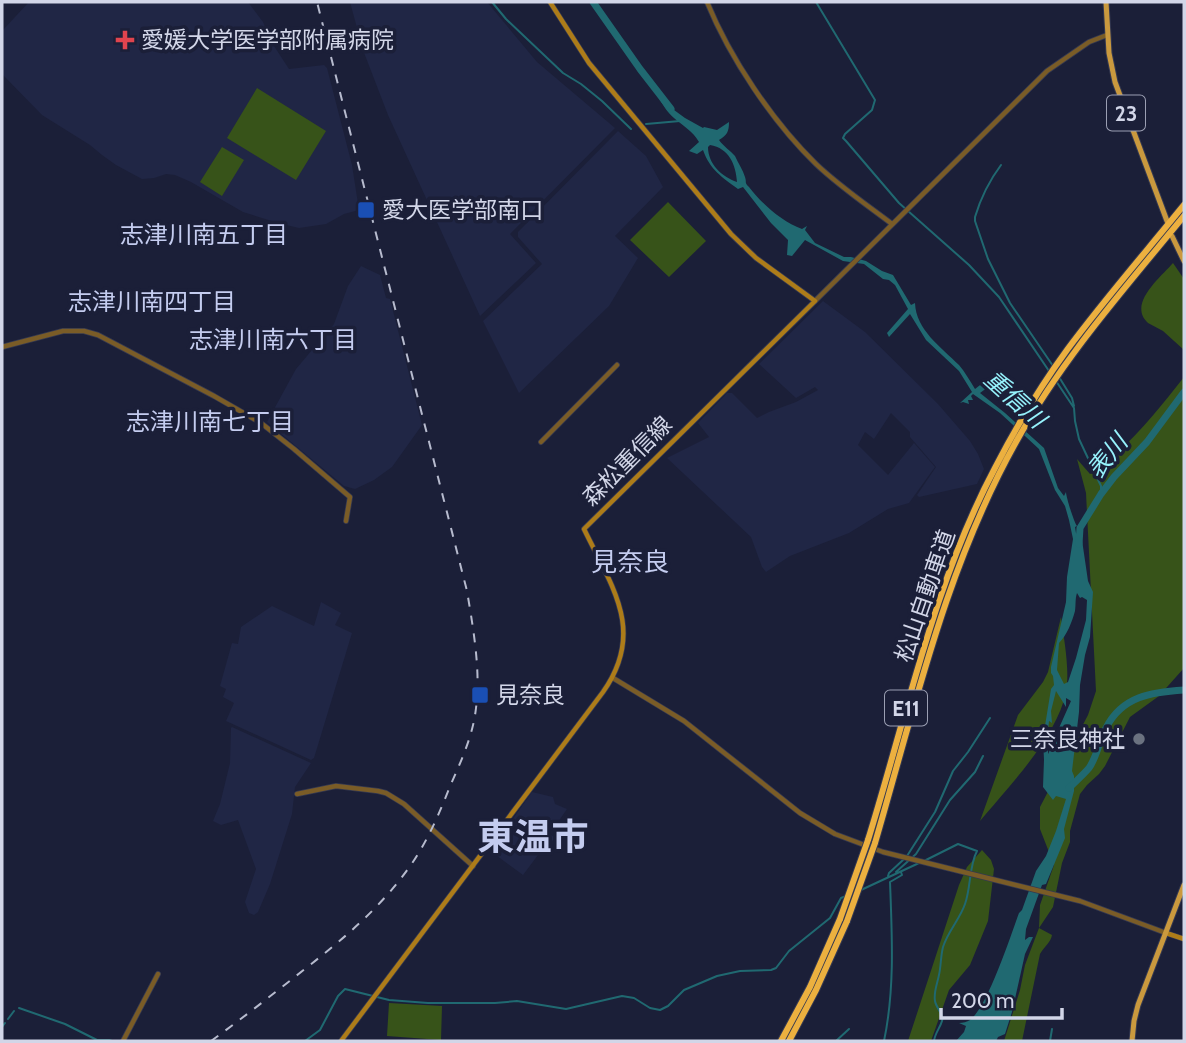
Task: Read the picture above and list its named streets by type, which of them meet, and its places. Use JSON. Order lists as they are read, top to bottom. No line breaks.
{"streets":{"highway":["松山自動車道","E11"],"main road":["23","森松重信線"]},"districts":["志津川南五丁目","志津川南四丁目","志津川南六丁目","志津川南七丁目","見奈良","東温市"],"water":["重信川","表川"],"places":{"health":["愛媛大学医学部附属病院"],"transit":["愛大医学部南口","見奈良"],"other":["三奈良神社"]},"scale_bar":"200 m"}
